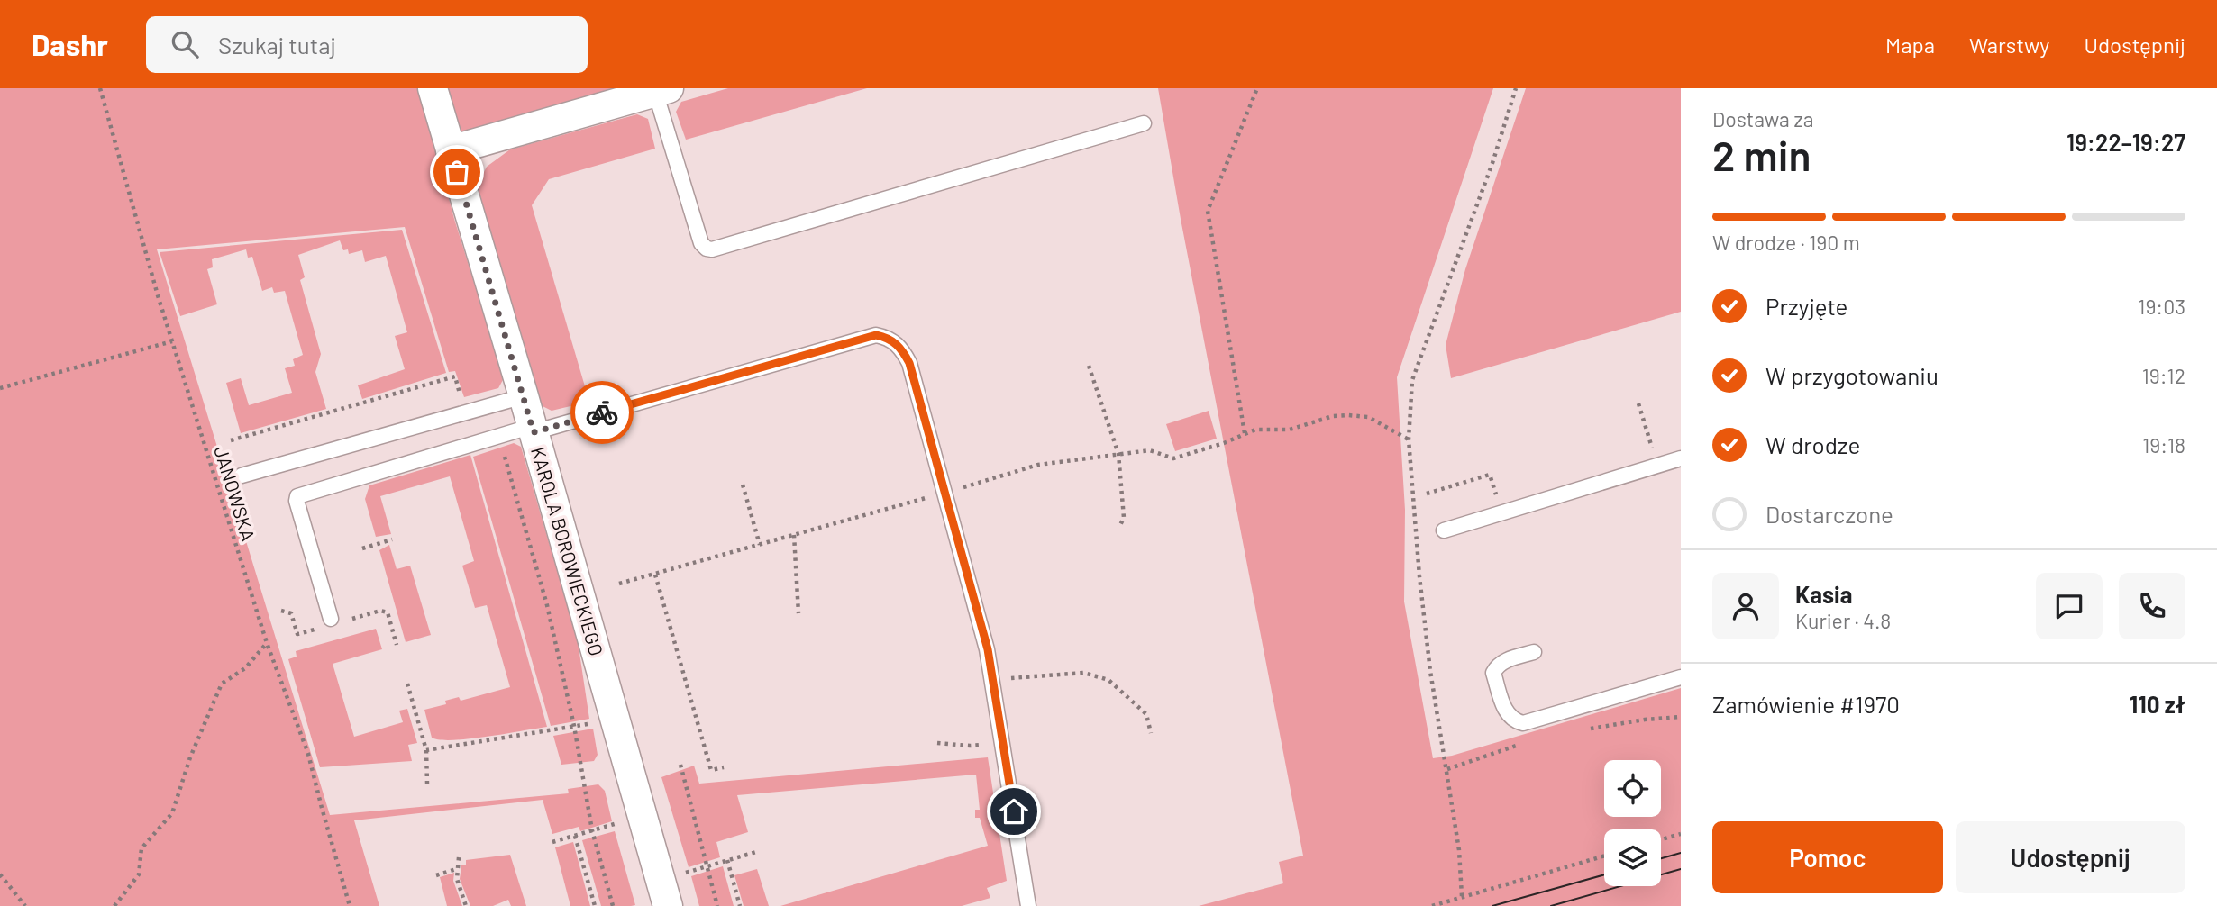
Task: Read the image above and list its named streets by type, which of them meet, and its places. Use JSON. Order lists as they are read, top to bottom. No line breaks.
{"streets":{"street":["KAROLA BOROWIECKIEGO"],"path":["JANOWSKA"]},"page":{"header":"Dashr","search":"Szukaj tutaj","nav":["Mapa","Warstwy","Udostępnij"],"heading":["2 min","Dostawa za","19:22–19:27"],"panel":["Kasia","Kurier · 4.8","Zamówienie #1970","110 zł"],"bar":"W drodze · 190 m","list":[["Przyjęte","19:03"],["W przygotowaniu","19:12"],["W drodze","19:18"],"Dostarczone"],"buttons":["Pomoc","Udostępnij"]}}
